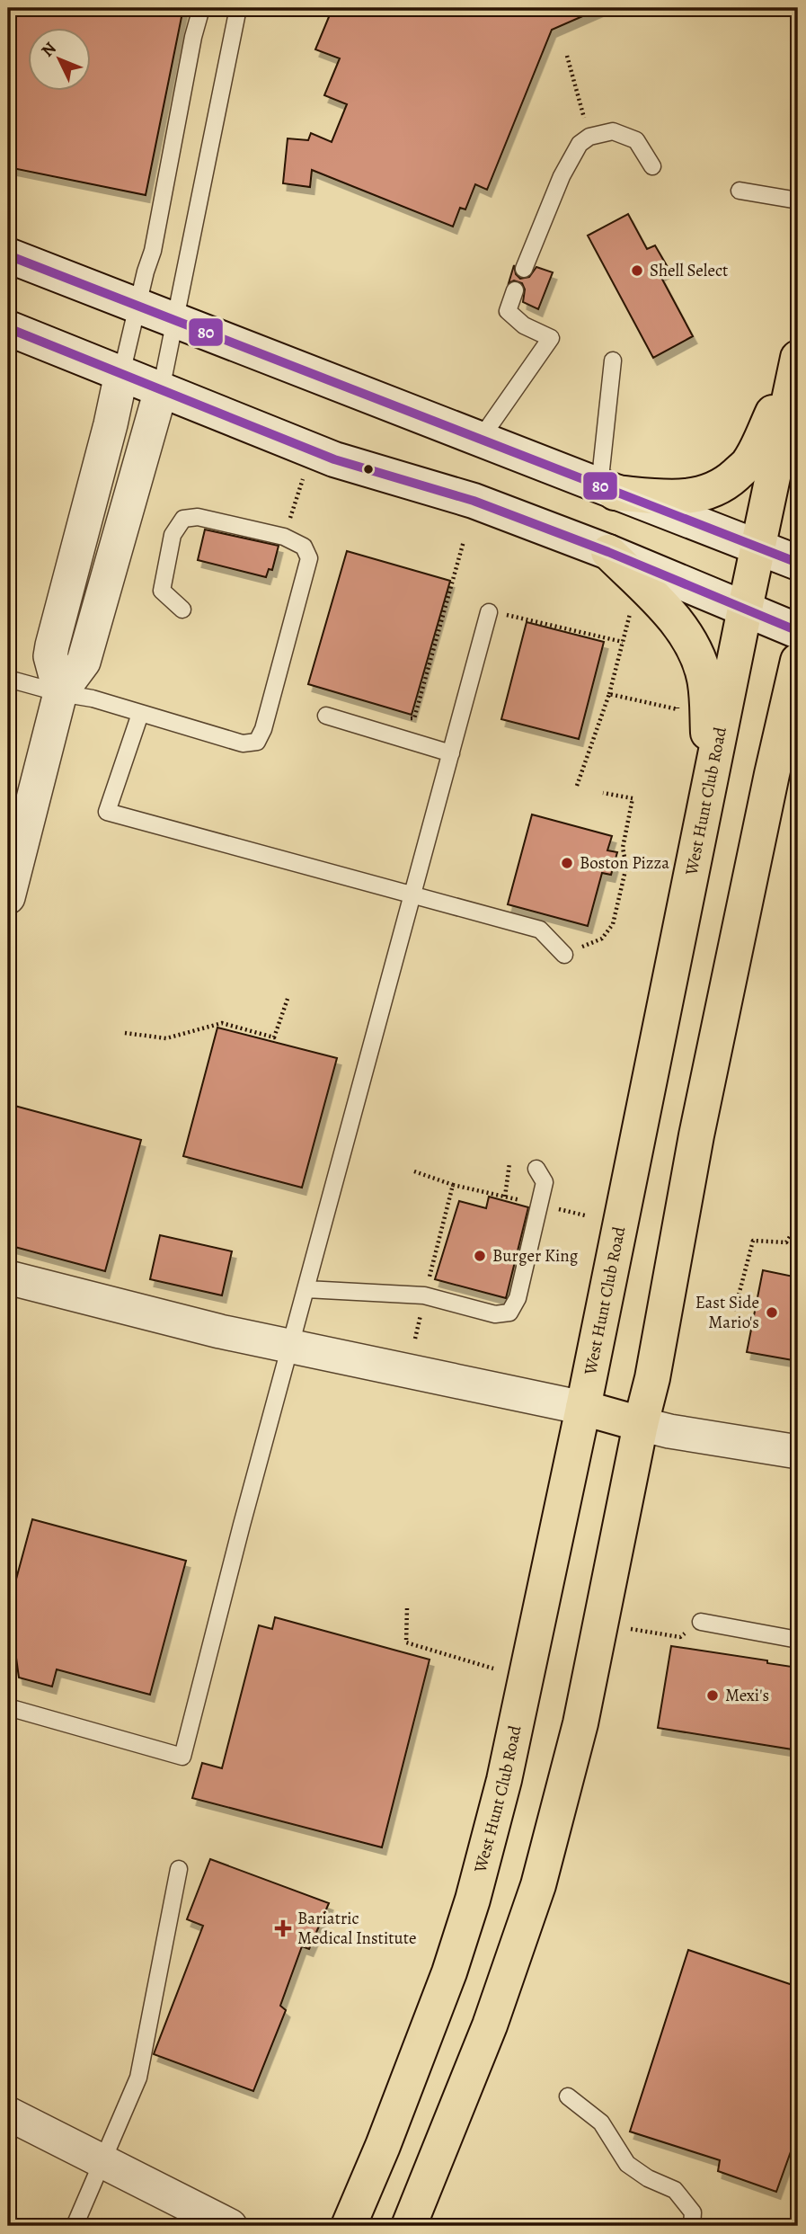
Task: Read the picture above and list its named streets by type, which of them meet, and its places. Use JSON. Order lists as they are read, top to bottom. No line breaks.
{"streets":{"main road":["West Hunt Club Road"]},"places":{"other":["Shell Select","Boston Pizza","Burger King","East Side Mario's","Mexi's"],"health":["Bariatric Medical Institute"]},"lines":["transit line 80"],"north":"top left"}
